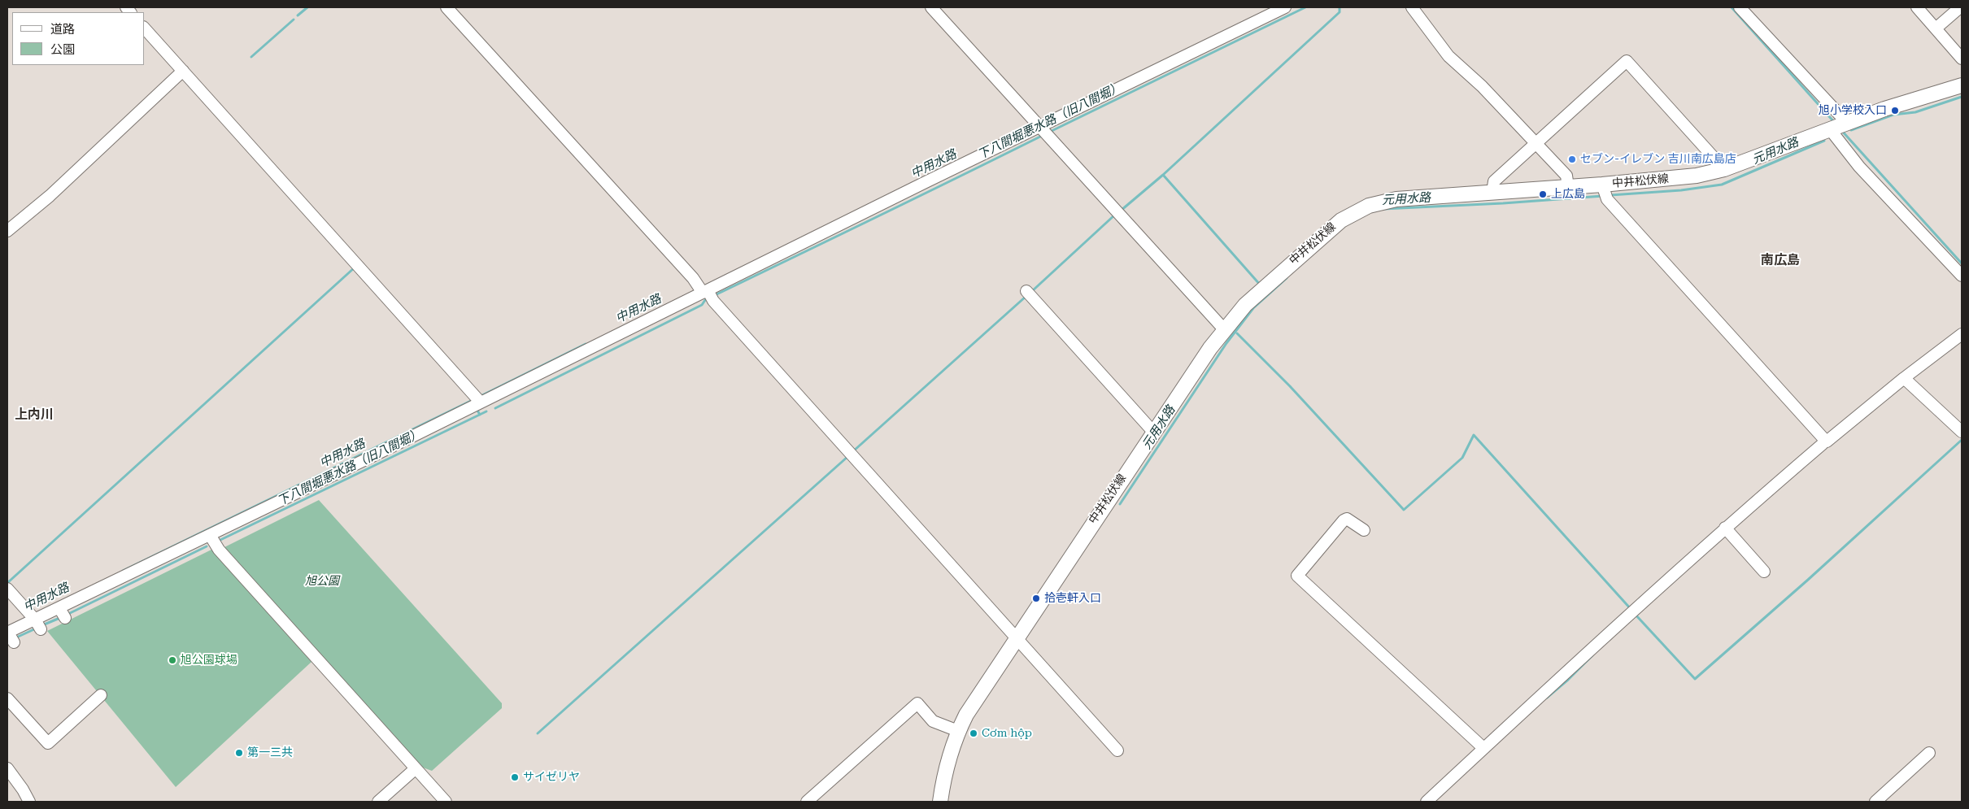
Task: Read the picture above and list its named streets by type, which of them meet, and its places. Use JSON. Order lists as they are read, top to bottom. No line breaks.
{"streets":{"main road":["中井松伏線"]},"districts":["南広島","上内川"],"water":["下八間堀悪水路（旧八間堀）","元用水路","中用水路"],"parks":["旭公園"],"places":["旭小学校入口","セブン-イレブン 吉川南広島店","上広島","拾壱軒入口","旭公園球場","Cơm hộp","第一三共","サイゼリヤ"],"legend":["道路","公園"]}
